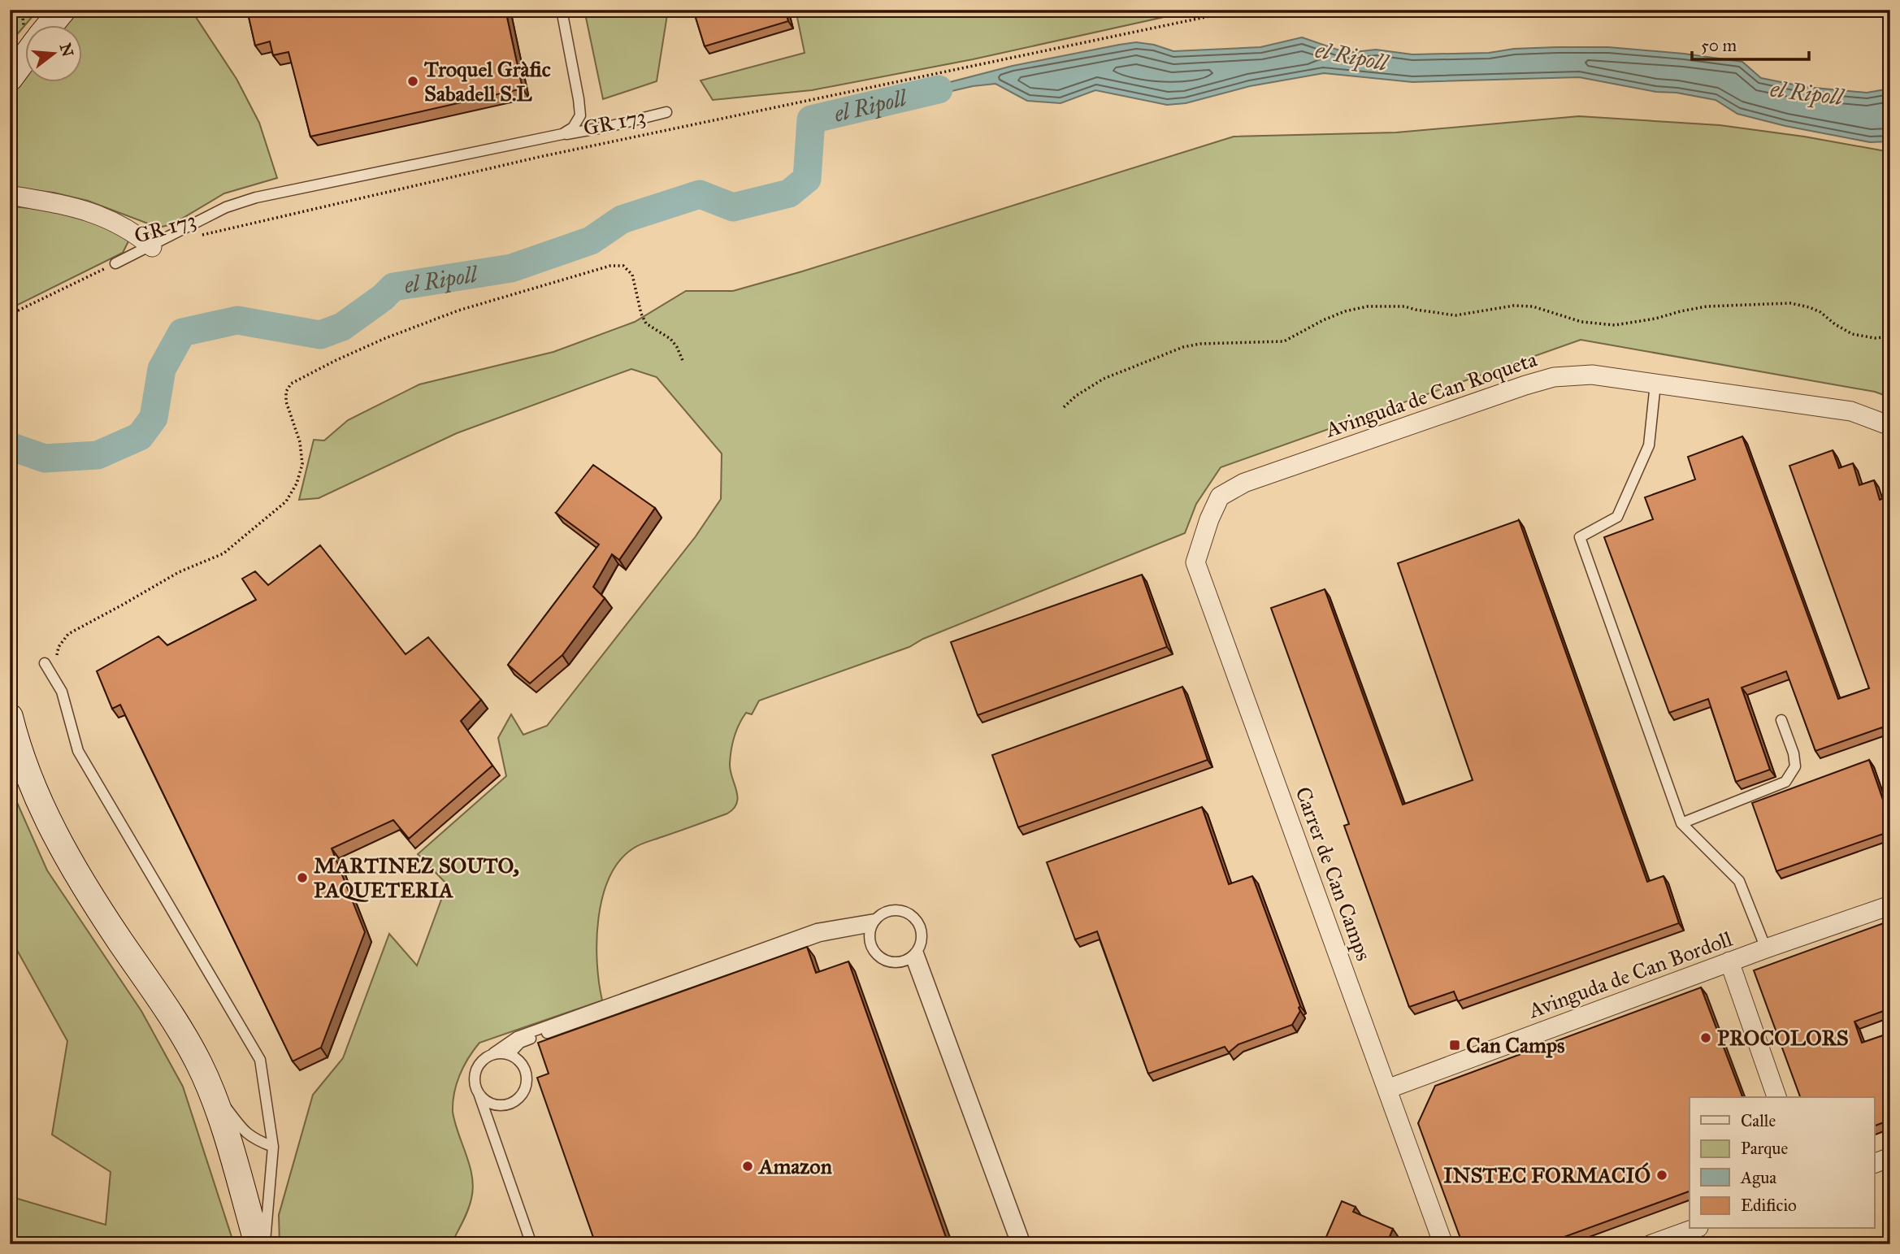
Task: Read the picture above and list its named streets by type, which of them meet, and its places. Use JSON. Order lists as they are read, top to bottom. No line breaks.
{"streets":{"street":["Avinguda de Can Roqueta","Carrer de Can Camps","Avinguda de Can Bordoll"],"lane":["GR 173"]},"crossings":[["Avinguda de Can Roqueta","Carrer de Can Camps"],["Carrer de Can Camps","Avinguda de Can Bordoll"]],"water":["el Ripoll"],"places":{"other":["Troquel Gràfic Sabadell S.L","MARTINEZ SOUTO, PAQUETERIA","PROCOLORS","Amazon","INSTEC FORMACIÓ"],"transit":["Can Camps"]},"legend":["Calle","Parque","Agua","Edificio"],"scale_bar":"50 m","north":"right"}
